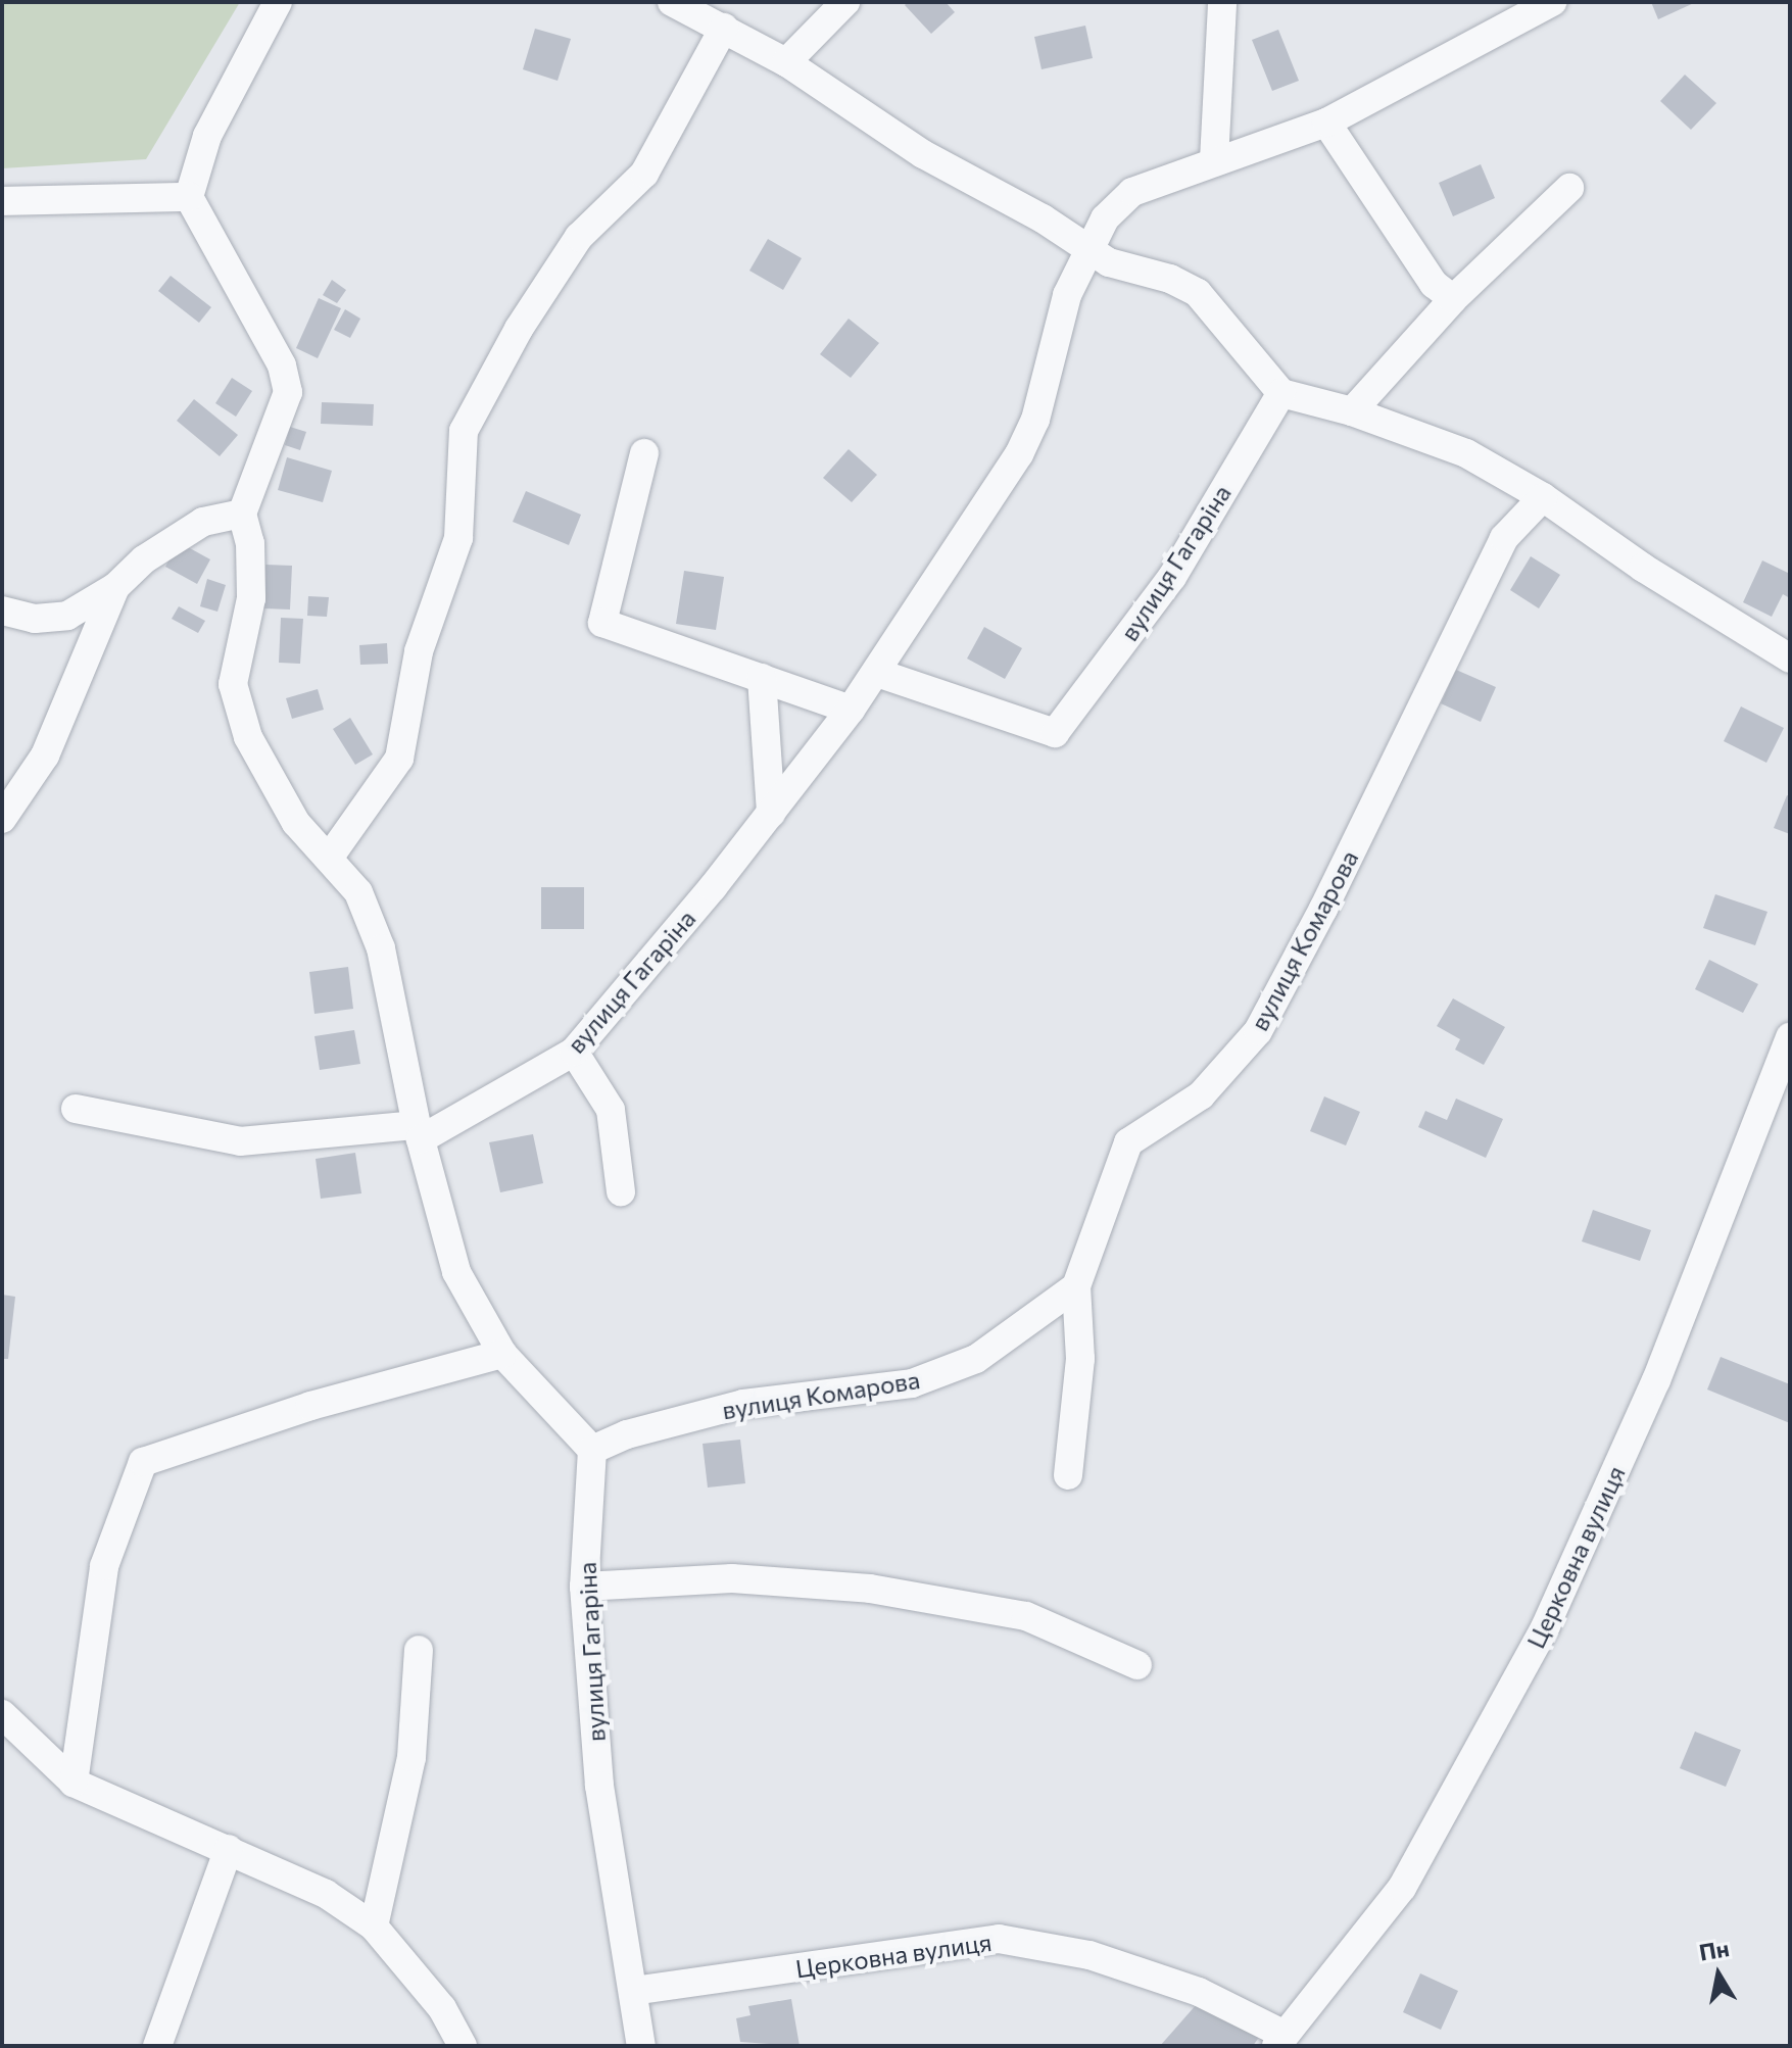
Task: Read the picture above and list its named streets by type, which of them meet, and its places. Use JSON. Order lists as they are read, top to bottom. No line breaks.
{"streets":{"street":["вулиця Гагаріна","вулиця Комарова","Церковна вулиця"]},"crossings":[["вулиця Гагаріна","вулиця Комарова"],["вулиця Гагаріна","Церковна вулиця"]],"north":"top"}
